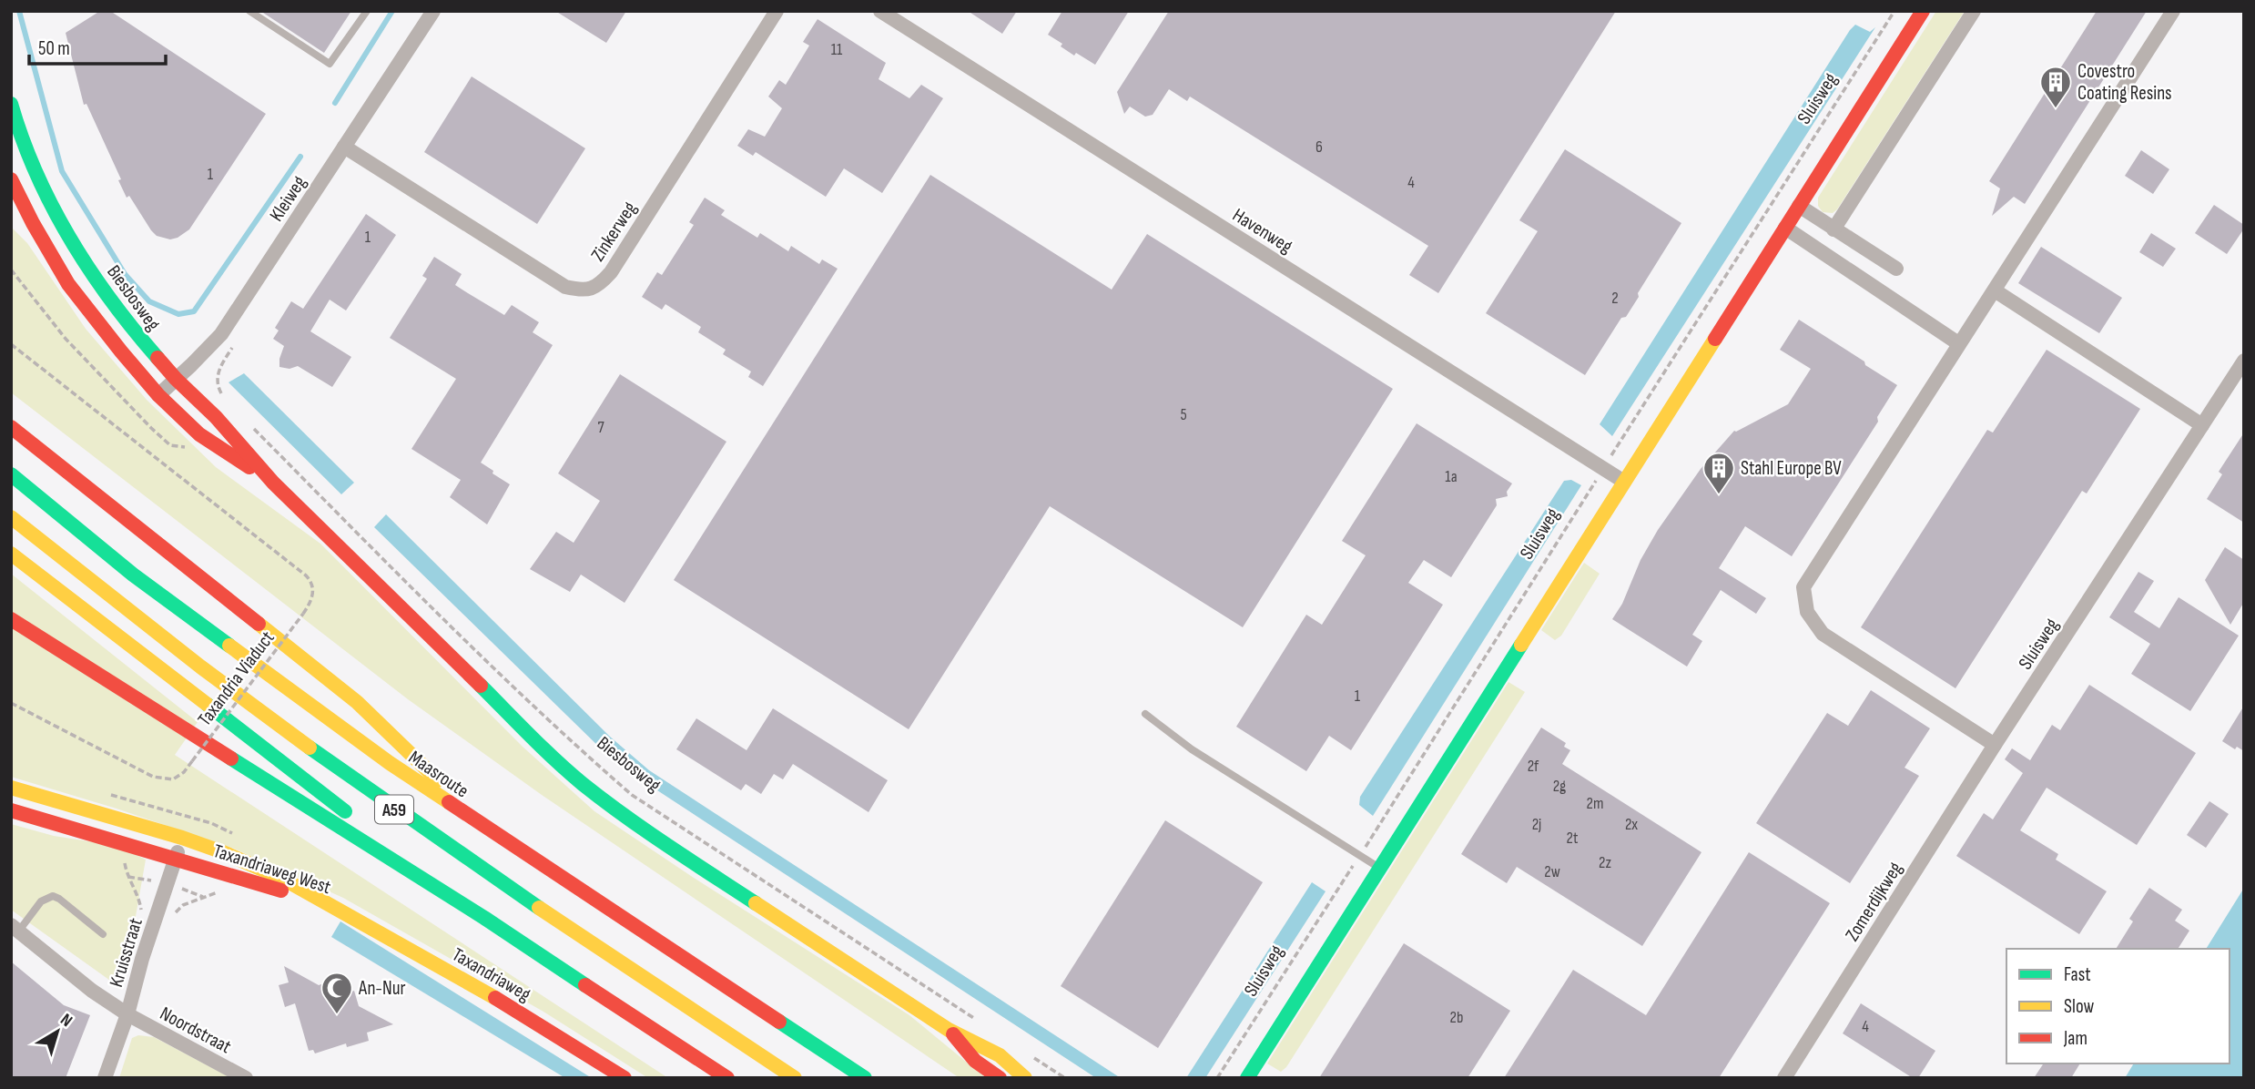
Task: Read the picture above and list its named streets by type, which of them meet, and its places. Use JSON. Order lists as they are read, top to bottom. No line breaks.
{"streets":{"main road":["Biesbosweg","Maasroute","A59","Taxandriaweg West","Taxandriaweg"],"street":["Sluisweg","Kleiweg","Havenweg","Zinkerweg","Zomerdijkweg","Kruisstraat","Noordstraat"],"path":["Taxandria Viaduct"]},"crossings":[["Sluisweg","Havenweg"],["Sluisweg","Zomerdijkweg"],["Kleiweg","Zinkerweg"],["Kleiweg","Biesbosweg"],["Maasroute","A59"],["Taxandriaweg West","Kruisstraat"],["Taxandriaweg West","Taxandriaweg"],["Kruisstraat","Noordstraat"]],"places":{"building":["Covestro Coating Resins","Stahl Europe BV"],"mosque":["An-Nur"]},"house_numbers":["11","6","1","4","1","2","5","7","1a","1","2f","2g","2m","2j","2x","2t","2z","2w","2b","4"],"legend":["Fast","Slow","Jam"],"scale_bar":"50 m","north":"top right"}
